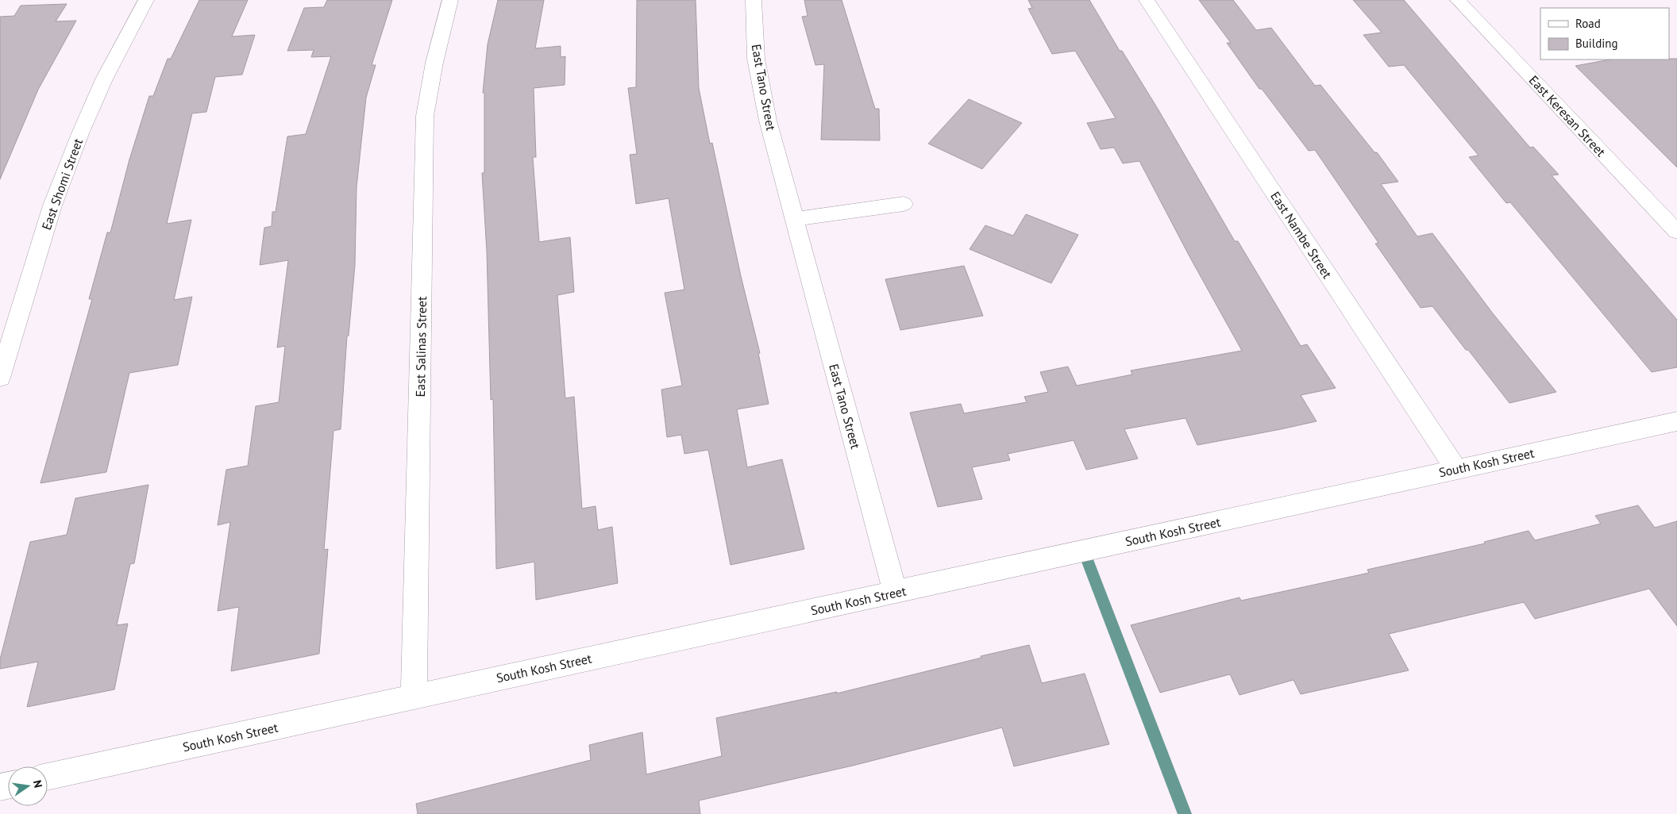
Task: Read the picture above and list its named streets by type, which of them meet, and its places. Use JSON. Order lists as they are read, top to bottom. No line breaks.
{"streets":{"street":["East Tano Street","East Keresan Street","East Shomi Street","East Nambe Street","East Salinas Street","South Kosh Street"]},"crossings":[["East Tano Street","South Kosh Street"],["East Nambe Street","South Kosh Street"],["East Salinas Street","South Kosh Street"]],"legend":["Road","Building"],"north":"right"}
